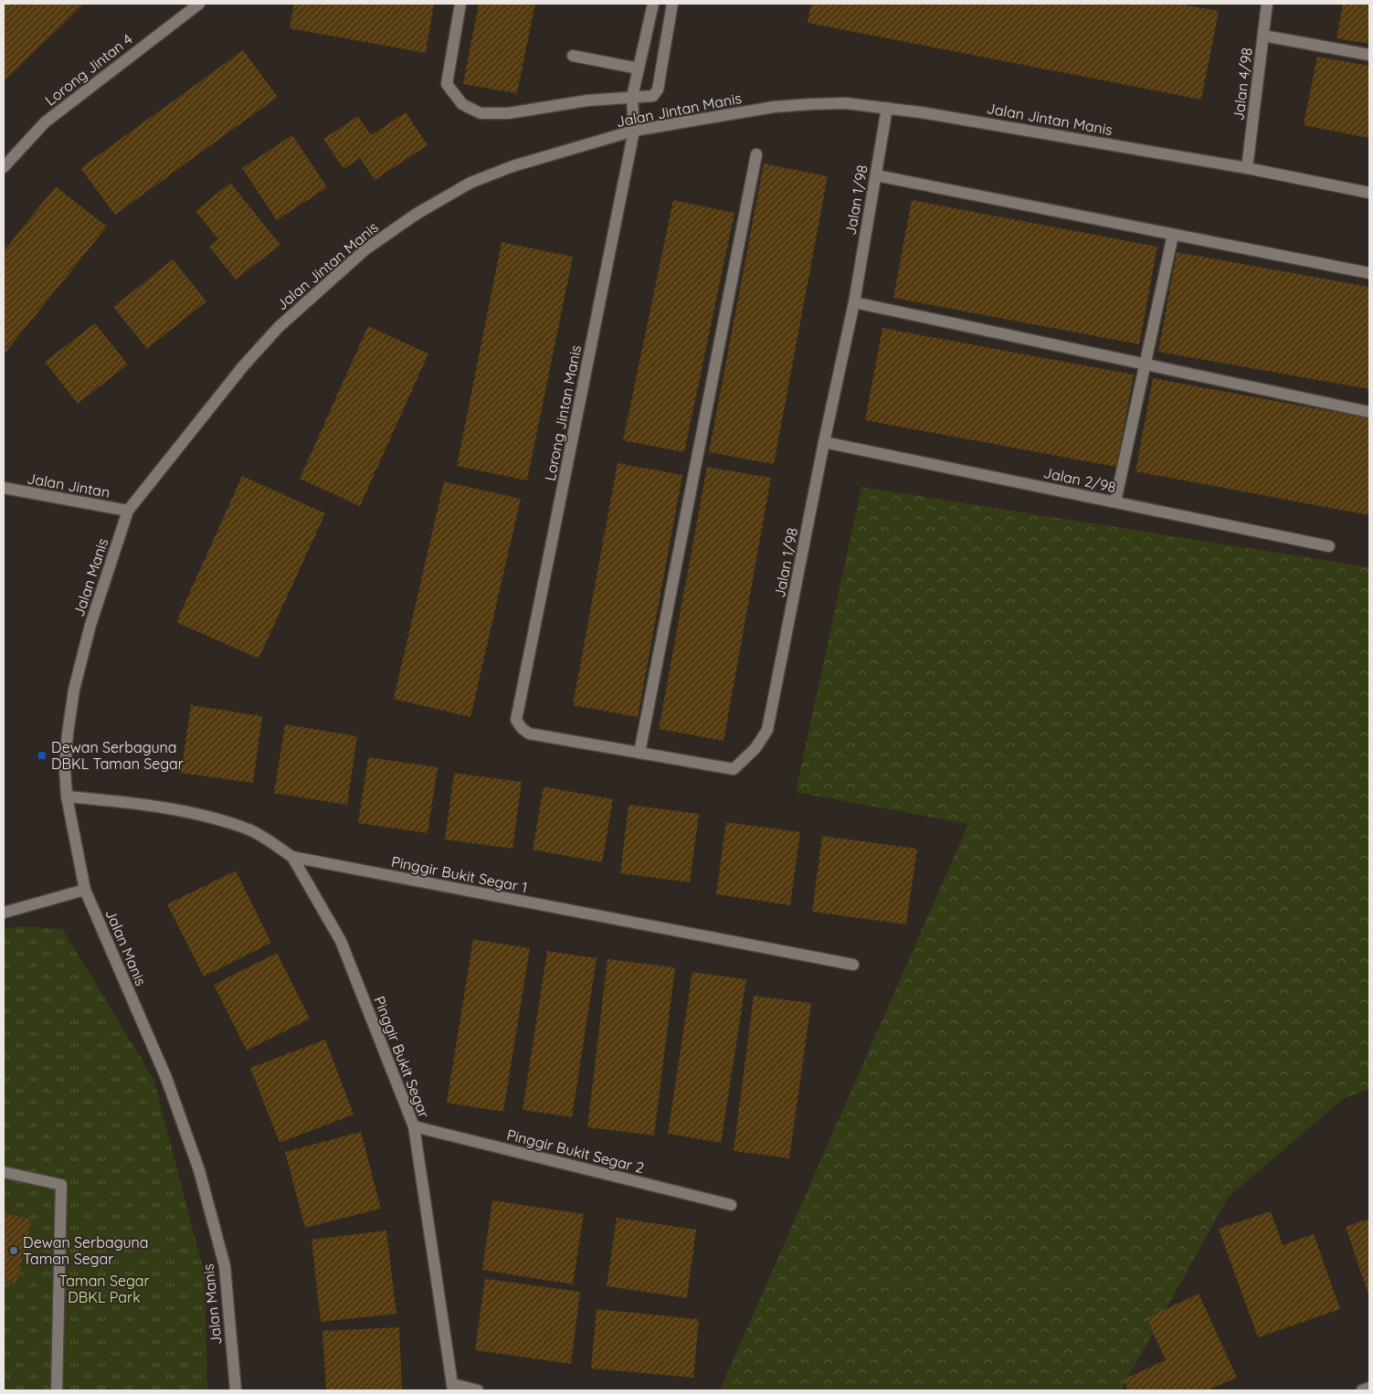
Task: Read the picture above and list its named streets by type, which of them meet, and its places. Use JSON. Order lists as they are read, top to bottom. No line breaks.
{"streets":{"street":["Lorong Jintan 4","Jalan 4/98","Jalan Jintan Manis","Jalan 1/98","Lorong Jintan Manis","Jalan 2/98","Jalan Jintan","Jalan Manis","Pinggir Bukit Segar 1","Pinggir Bukit Segar","Pinggir Bukit Segar 2"]},"crossings":[["Jalan 4/98","Jalan Jintan Manis"],["Jalan Jintan Manis","Jalan 1/98"],["Jalan Jintan Manis","Lorong Jintan Manis"],["Jalan Jintan Manis","Jalan Jintan"],["Jalan Jintan Manis","Jalan Manis"],["Jalan 1/98","Lorong Jintan Manis"],["Jalan 1/98","Jalan 2/98"],["Jalan Jintan","Jalan Manis"],["Jalan Manis","Pinggir Bukit Segar 1"],["Pinggir Bukit Segar 1","Pinggir Bukit Segar"],["Pinggir Bukit Segar","Pinggir Bukit Segar 2"]],"parks":["Taman Segar DBKL Park"],"places":{"transit":["Dewan Serbaguna DBKL Taman Segar"],"other":["Dewan Serbaguna Taman Segar"]}}
